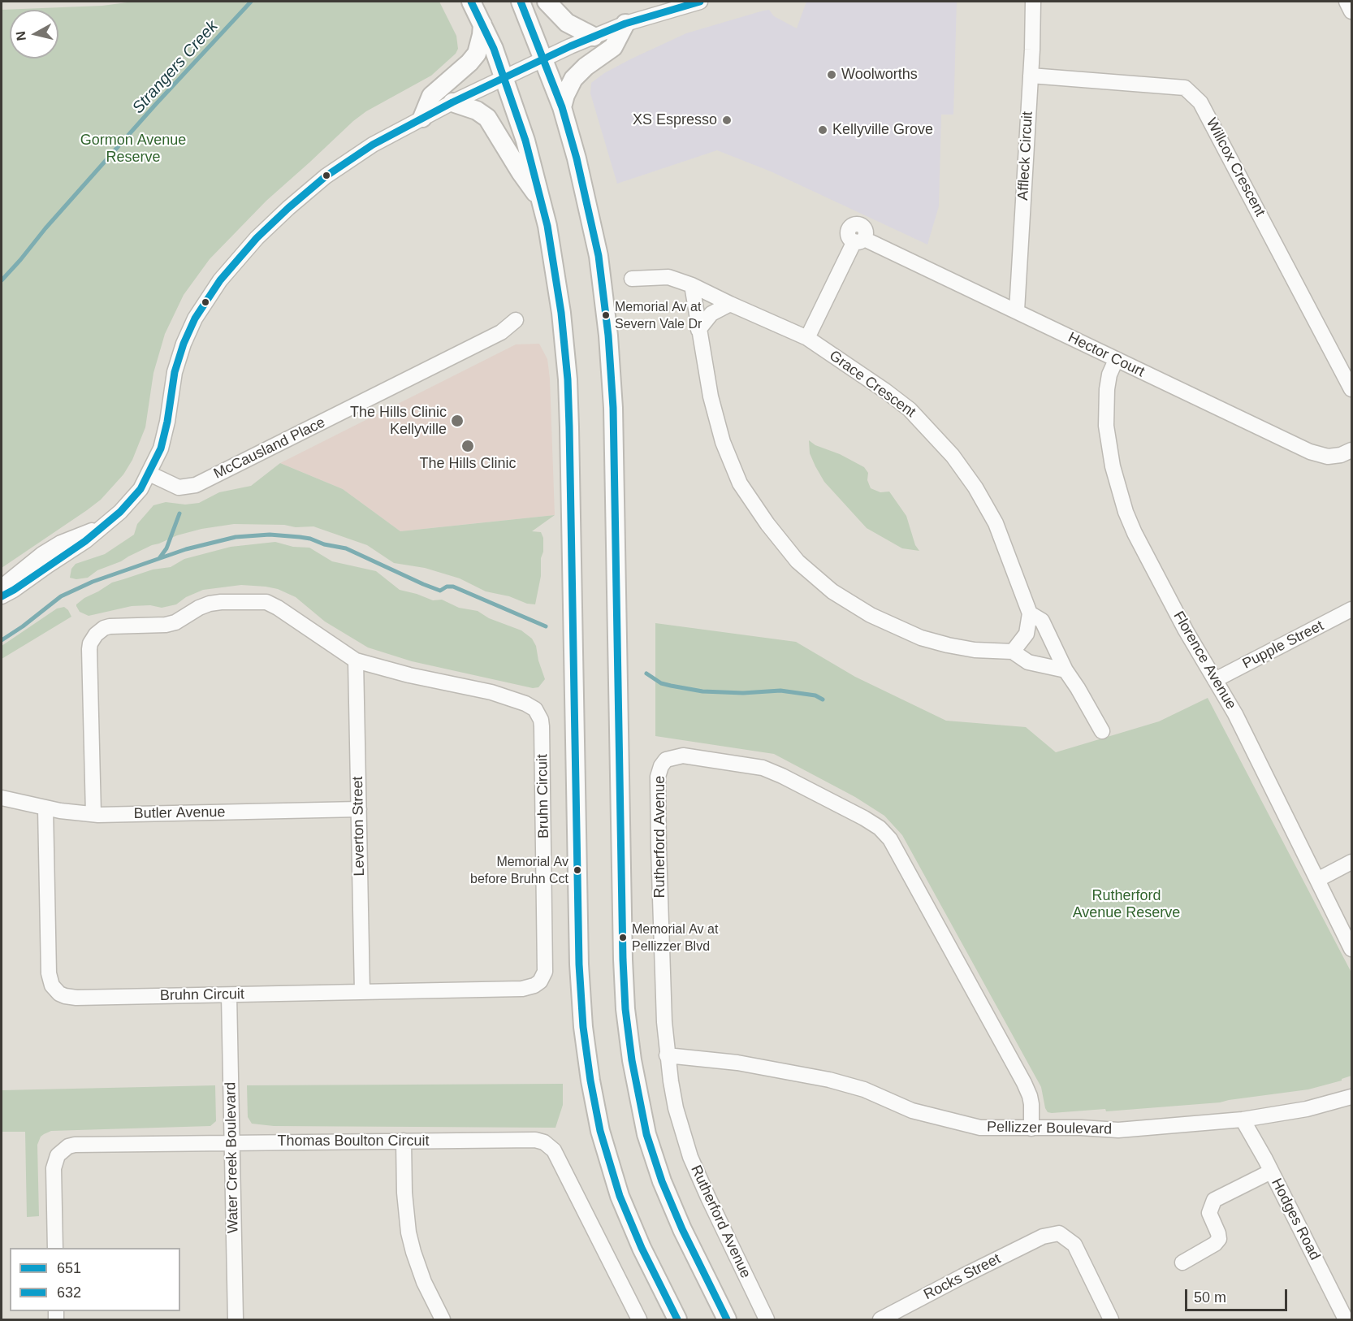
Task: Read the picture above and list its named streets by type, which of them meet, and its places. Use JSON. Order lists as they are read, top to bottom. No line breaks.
{"streets":{"street":["Affleck Circuit","Willcox Crescent","Hector Court","Grace Crescent","McCausland Place","Pupple Street","Florence Avenue","Bruhn Circuit","Butler Avenue","Leverton Street","Rutherford Avenue","Pellizzer Boulevard","Thomas Boulton Circuit","Water Creek Boulevard","Hodges Road","Rocks Street"]},"crossings":[["Affleck Circuit","Willcox Crescent"],["Affleck Circuit","Hector Court"],["Hector Court","Grace Crescent"],["Hector Court","Florence Avenue"],["Pupple Street","Florence Avenue"],["Bruhn Circuit","Butler Avenue"],["Bruhn Circuit","Leverton Street"],["Bruhn Circuit","Water Creek Boulevard"],["Butler Avenue","Leverton Street"],["Rutherford Avenue","Pellizzer Boulevard"],["Pellizzer Boulevard","Hodges Road"],["Thomas Boulton Circuit","Water Creek Boulevard"]],"water":["Strangers Creek"],"parks":["Gormon Avenue Reserve","Rutherford Avenue Reserve"],"places":["Woolworths","XS Espresso","Kellyville Grove","Memorial Av at Severn Vale Dr","The Hills Clinic Kellyville","The Hills Clinic","Memorial Av before Bruhn Cct","Memorial Av at Pellizzer Blvd"],"lines":["transit line 651","transit line 632"],"legend":["651","632"],"scale_bar":"50 m","north":"left"}
